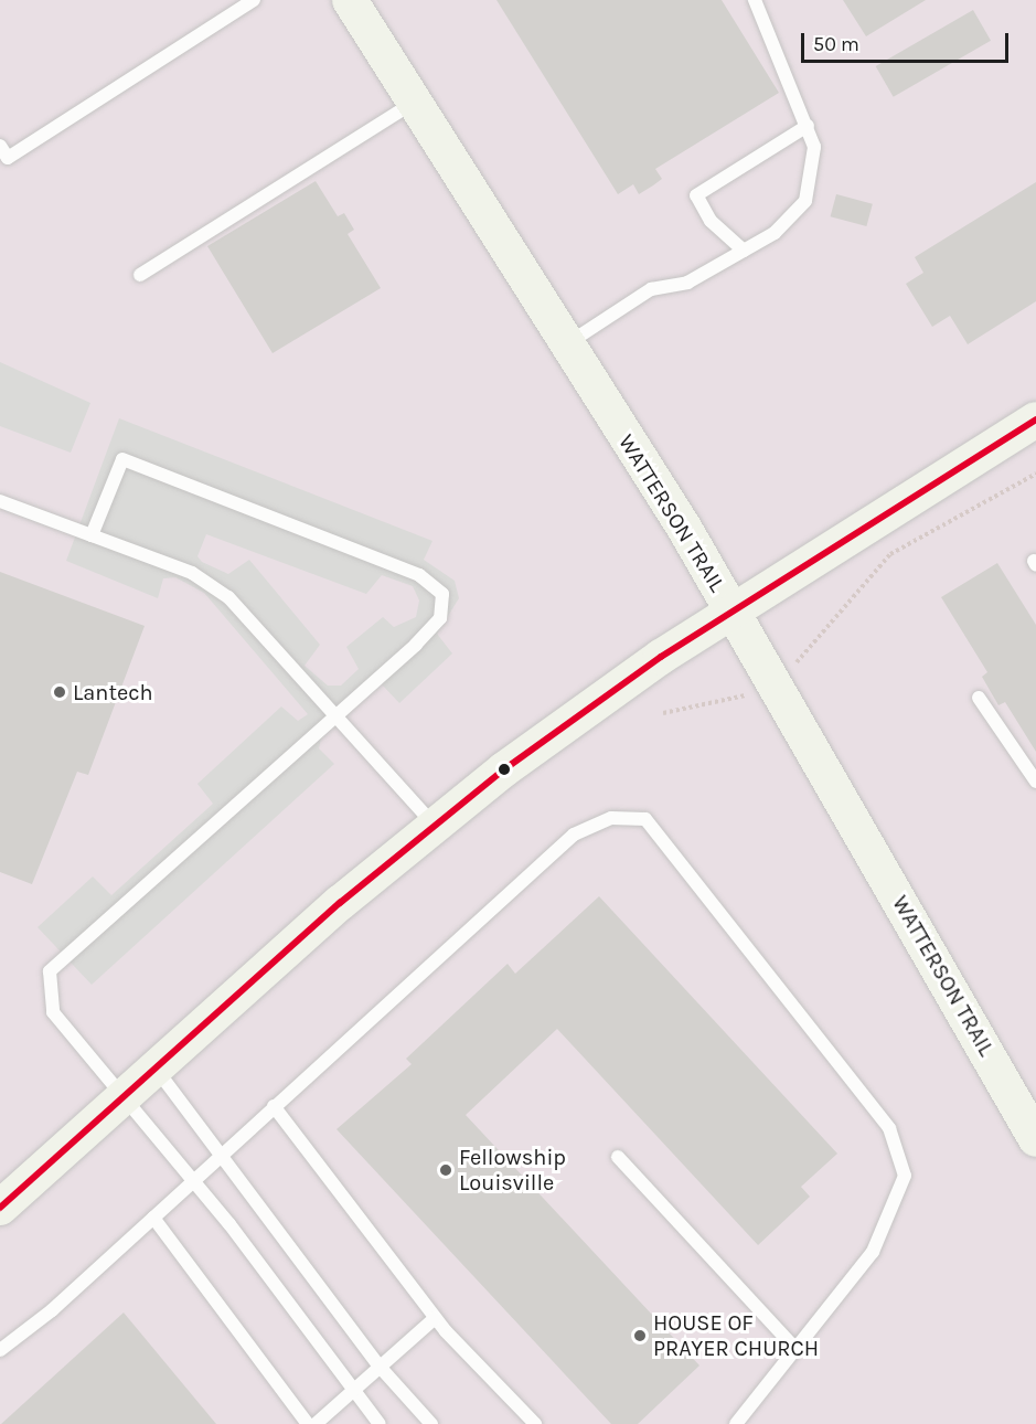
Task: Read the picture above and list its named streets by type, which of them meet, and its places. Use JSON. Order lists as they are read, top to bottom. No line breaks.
{"streets":{"main road":["WATTERSON TRAIL"]},"places":["Lantech","Fellowship Louisville","HOUSE OF PRAYER CHURCH"],"scale_bar":"50 m"}
